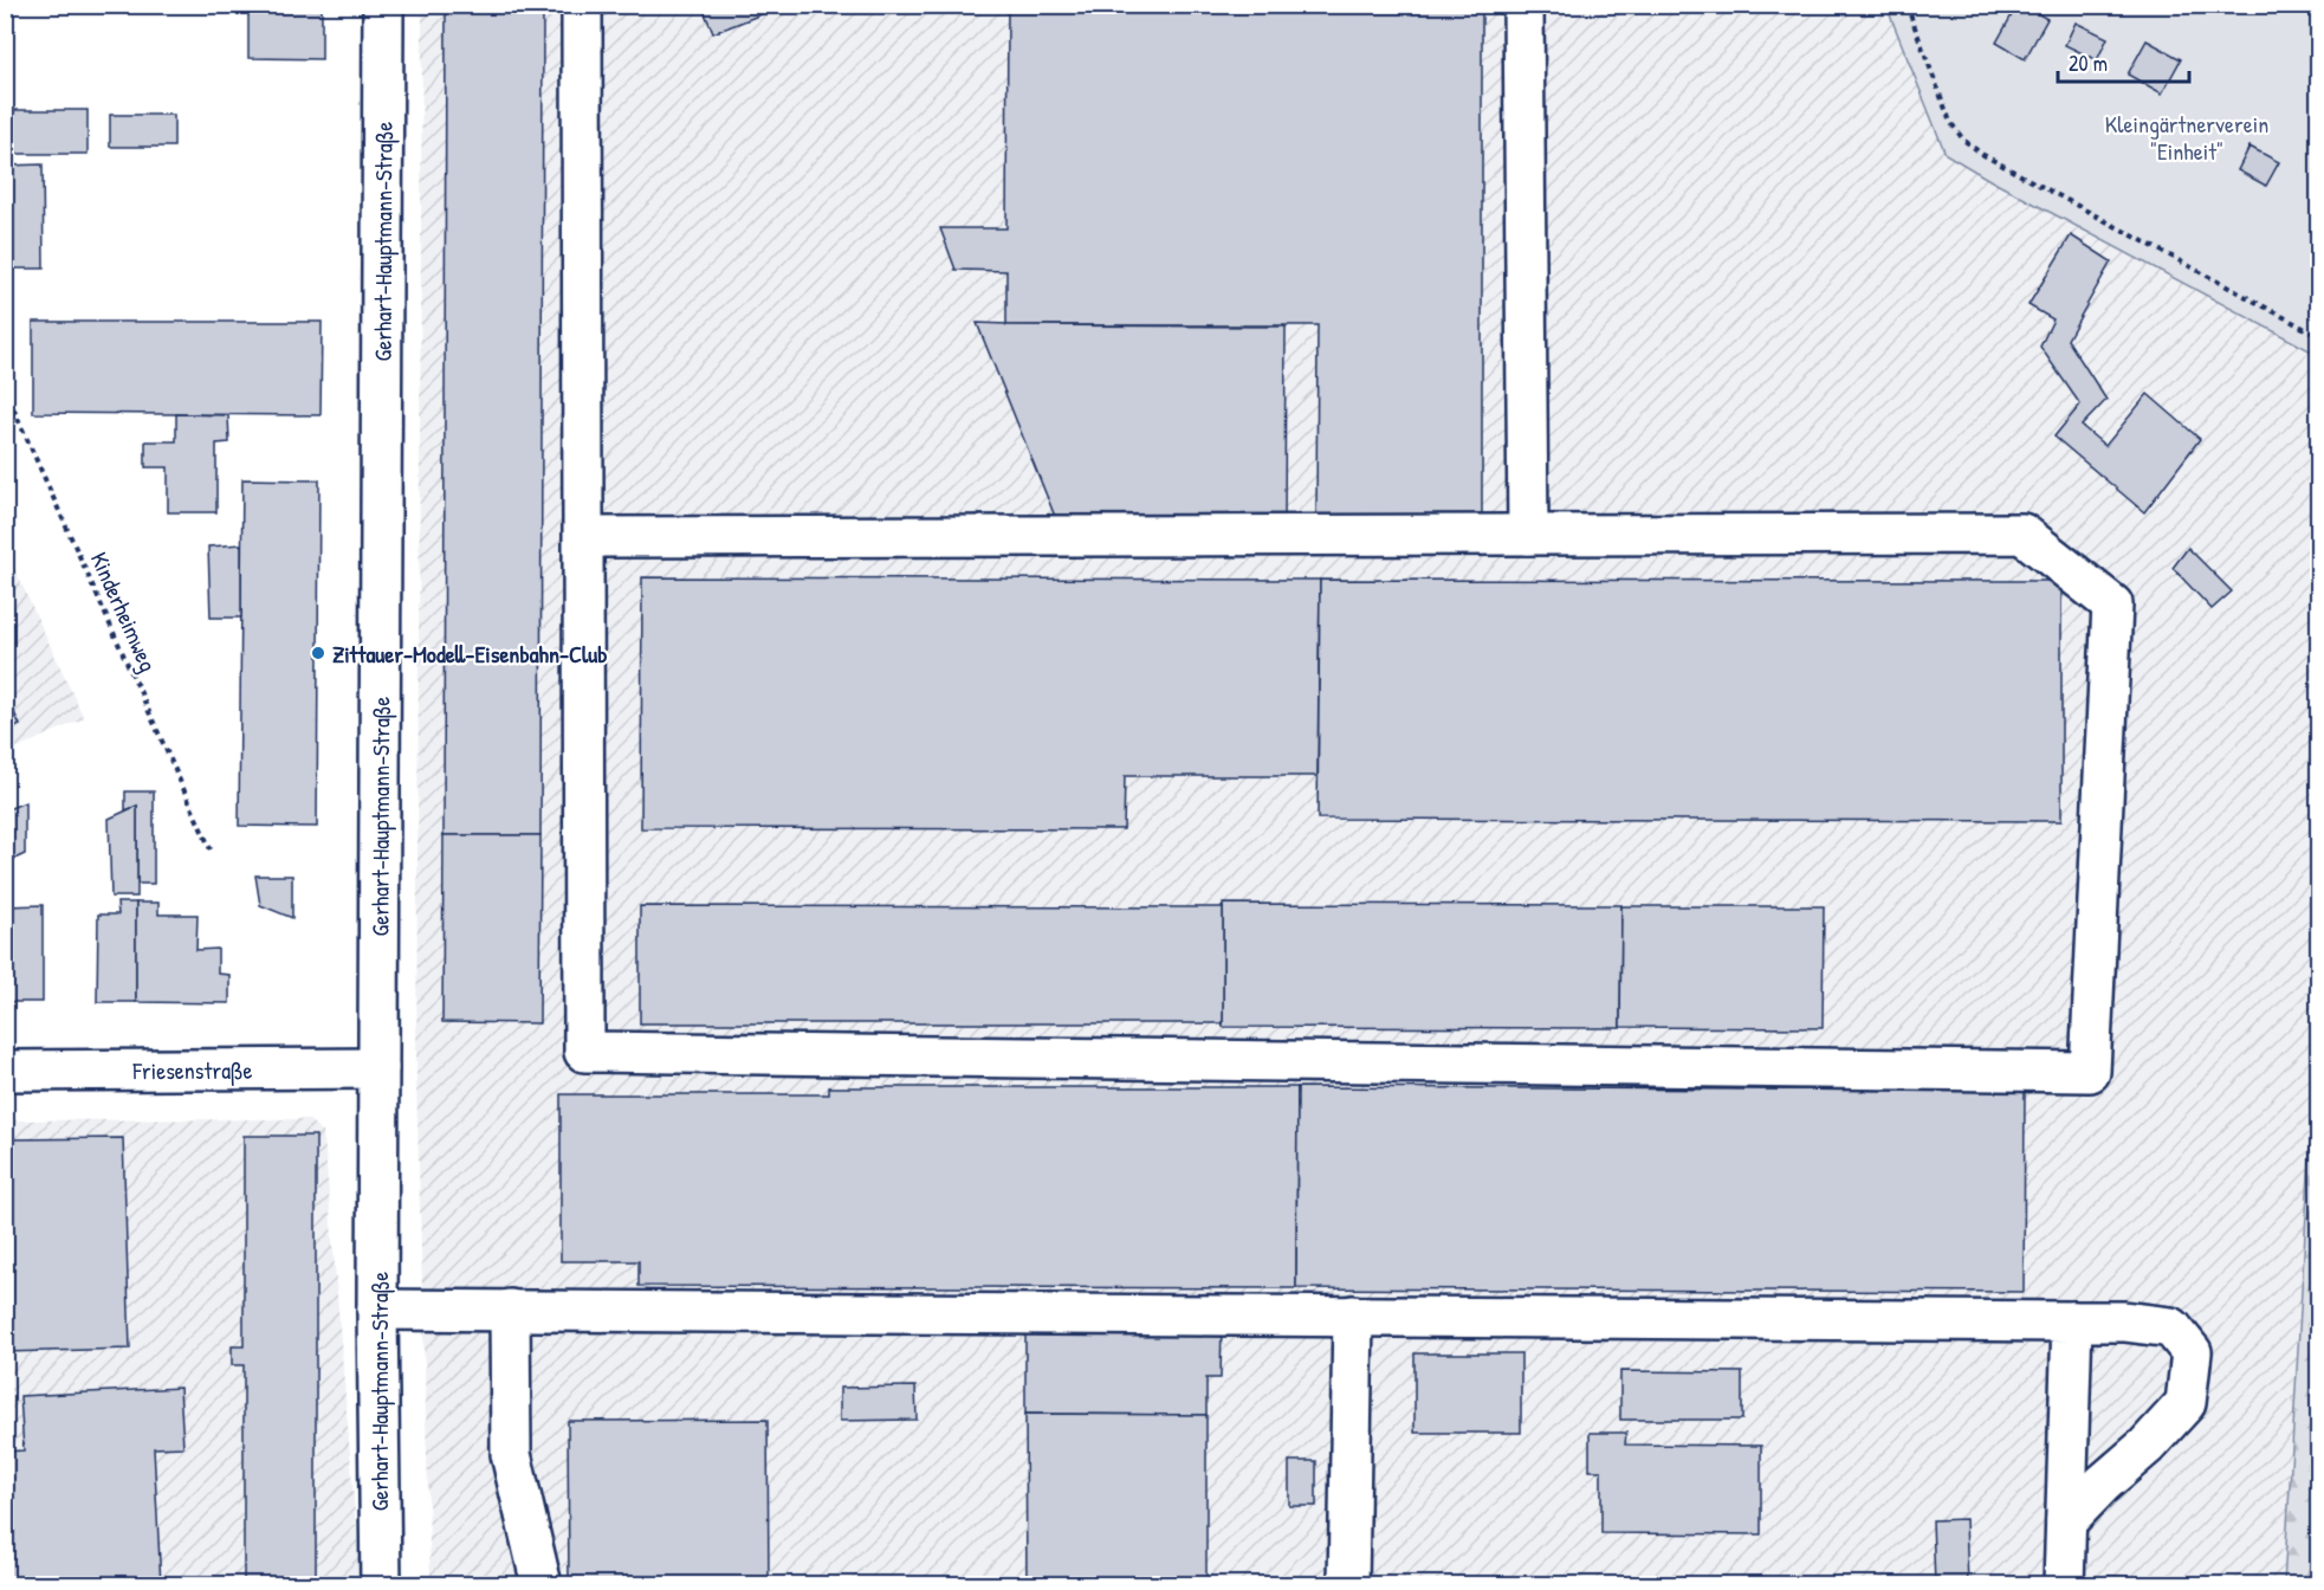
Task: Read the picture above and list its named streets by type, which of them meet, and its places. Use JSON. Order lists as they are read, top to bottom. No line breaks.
{"streets":{"street":["Gerhart-Hauptmann-Straße","Friesenstraße"],"path":["Kinderheimweg"]},"crossings":[["Gerhart-Hauptmann-Straße","Friesenstraße"]],"parks":["Kleingärtnerverein \"Einheit\""],"places":["Zittauer-Modell-Eisenbahn-Club"],"scale_bar":"20 m"}
